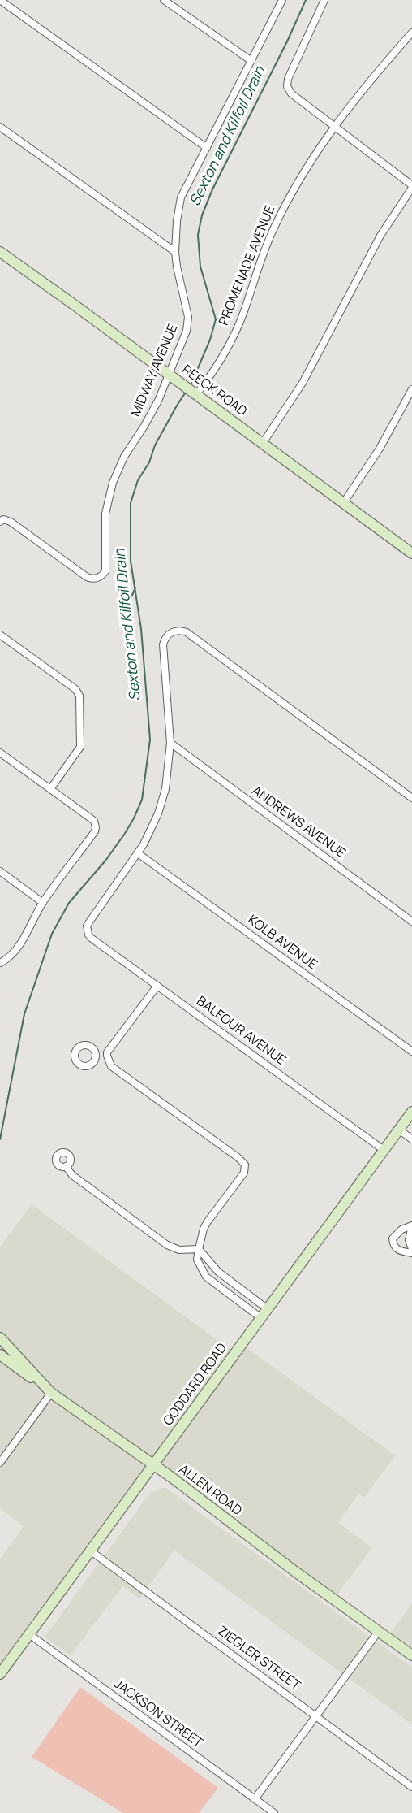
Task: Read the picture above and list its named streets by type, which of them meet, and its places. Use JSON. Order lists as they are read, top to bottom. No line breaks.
{"streets":{"main road":["REECK ROAD","GODDARD ROAD","ALLEN ROAD"],"street":["PROMENADE AVENUE","MIDWAY AVENUE","ANDREWS AVENUE","KOLB AVENUE","BALFOUR AVENUE","ZIEGLER STREET","JACKSON STREET"]},"crossings":[["PROMENADE AVENUE","REECK ROAD"],["MIDWAY AVENUE","REECK ROAD"],["KOLB AVENUE","BALFOUR AVENUE"],["BALFOUR AVENUE","GODDARD ROAD"],["GODDARD ROAD","ALLEN ROAD"],["GODDARD ROAD","ZIEGLER STREET"],["GODDARD ROAD","JACKSON STREET"]],"water":["Sexton and Kilfoil Drain"]}
